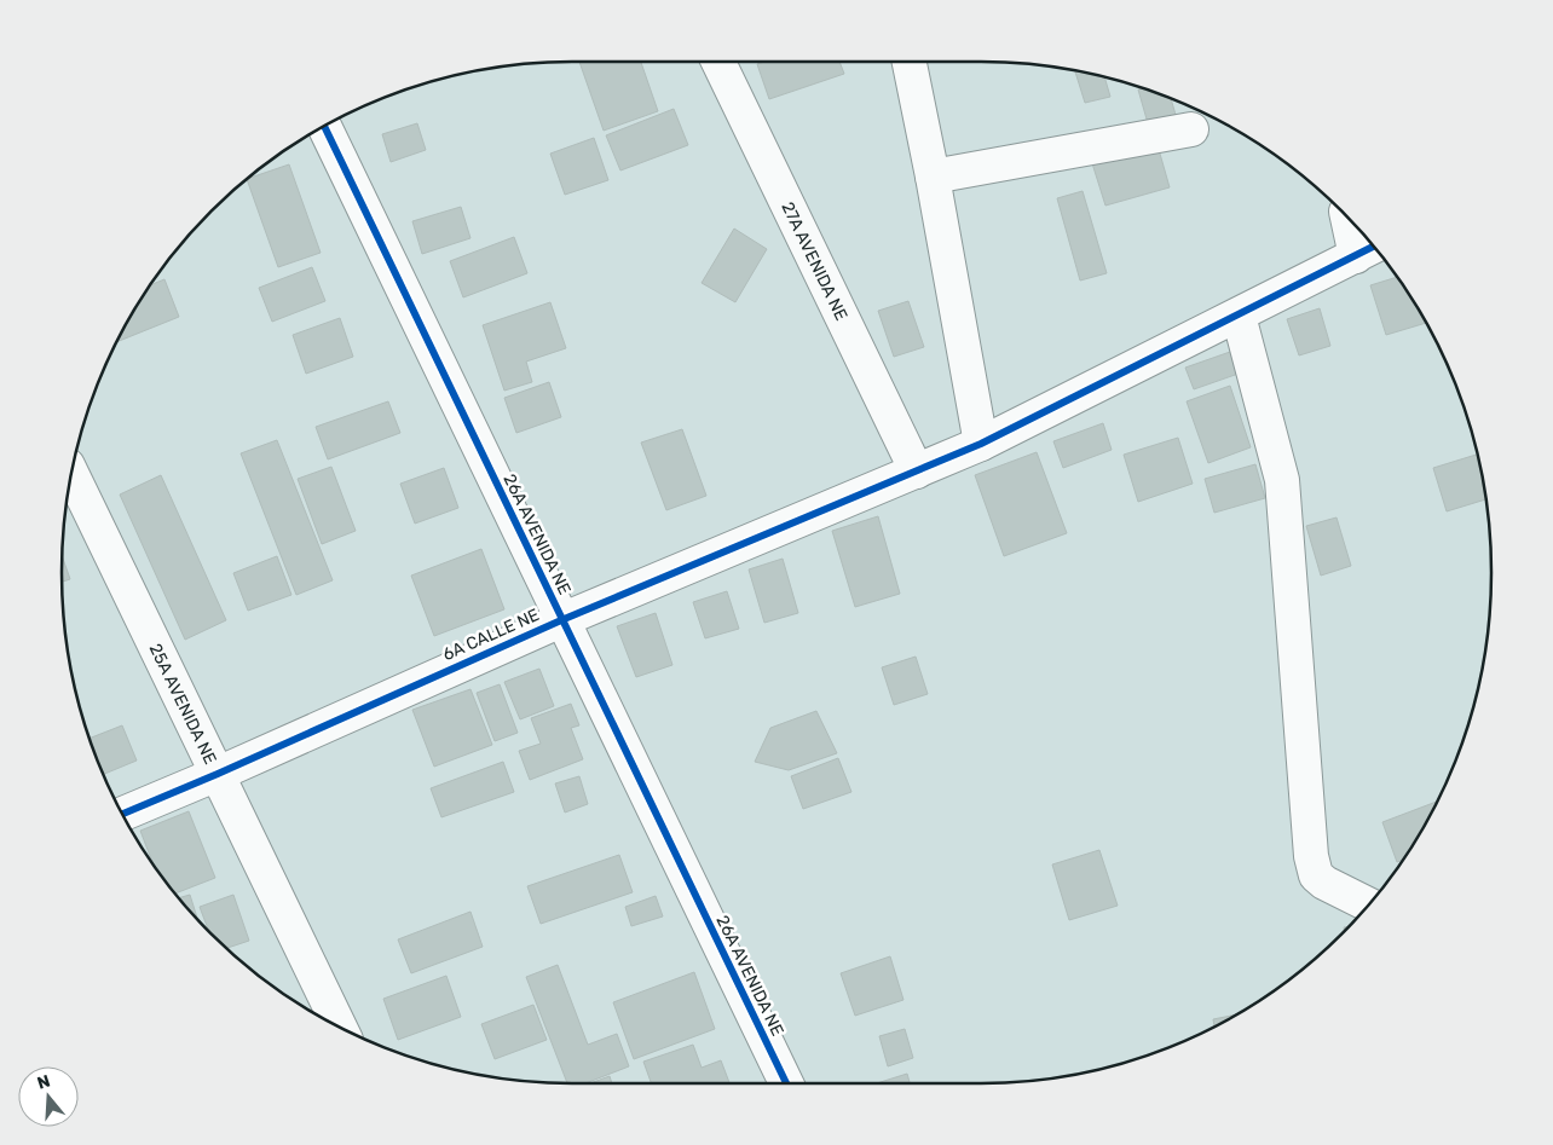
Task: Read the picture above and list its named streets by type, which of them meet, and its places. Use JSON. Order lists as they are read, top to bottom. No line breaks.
{"streets":{"street":["27A AVENIDA NE","26A AVENIDA NE","6A CALLE NE","25A AVENIDA NE"]},"crossings":[["27A AVENIDA NE","6A CALLE NE"],["26A AVENIDA NE","6A CALLE NE"],["6A CALLE NE","25A AVENIDA NE"]],"north":"top"}
